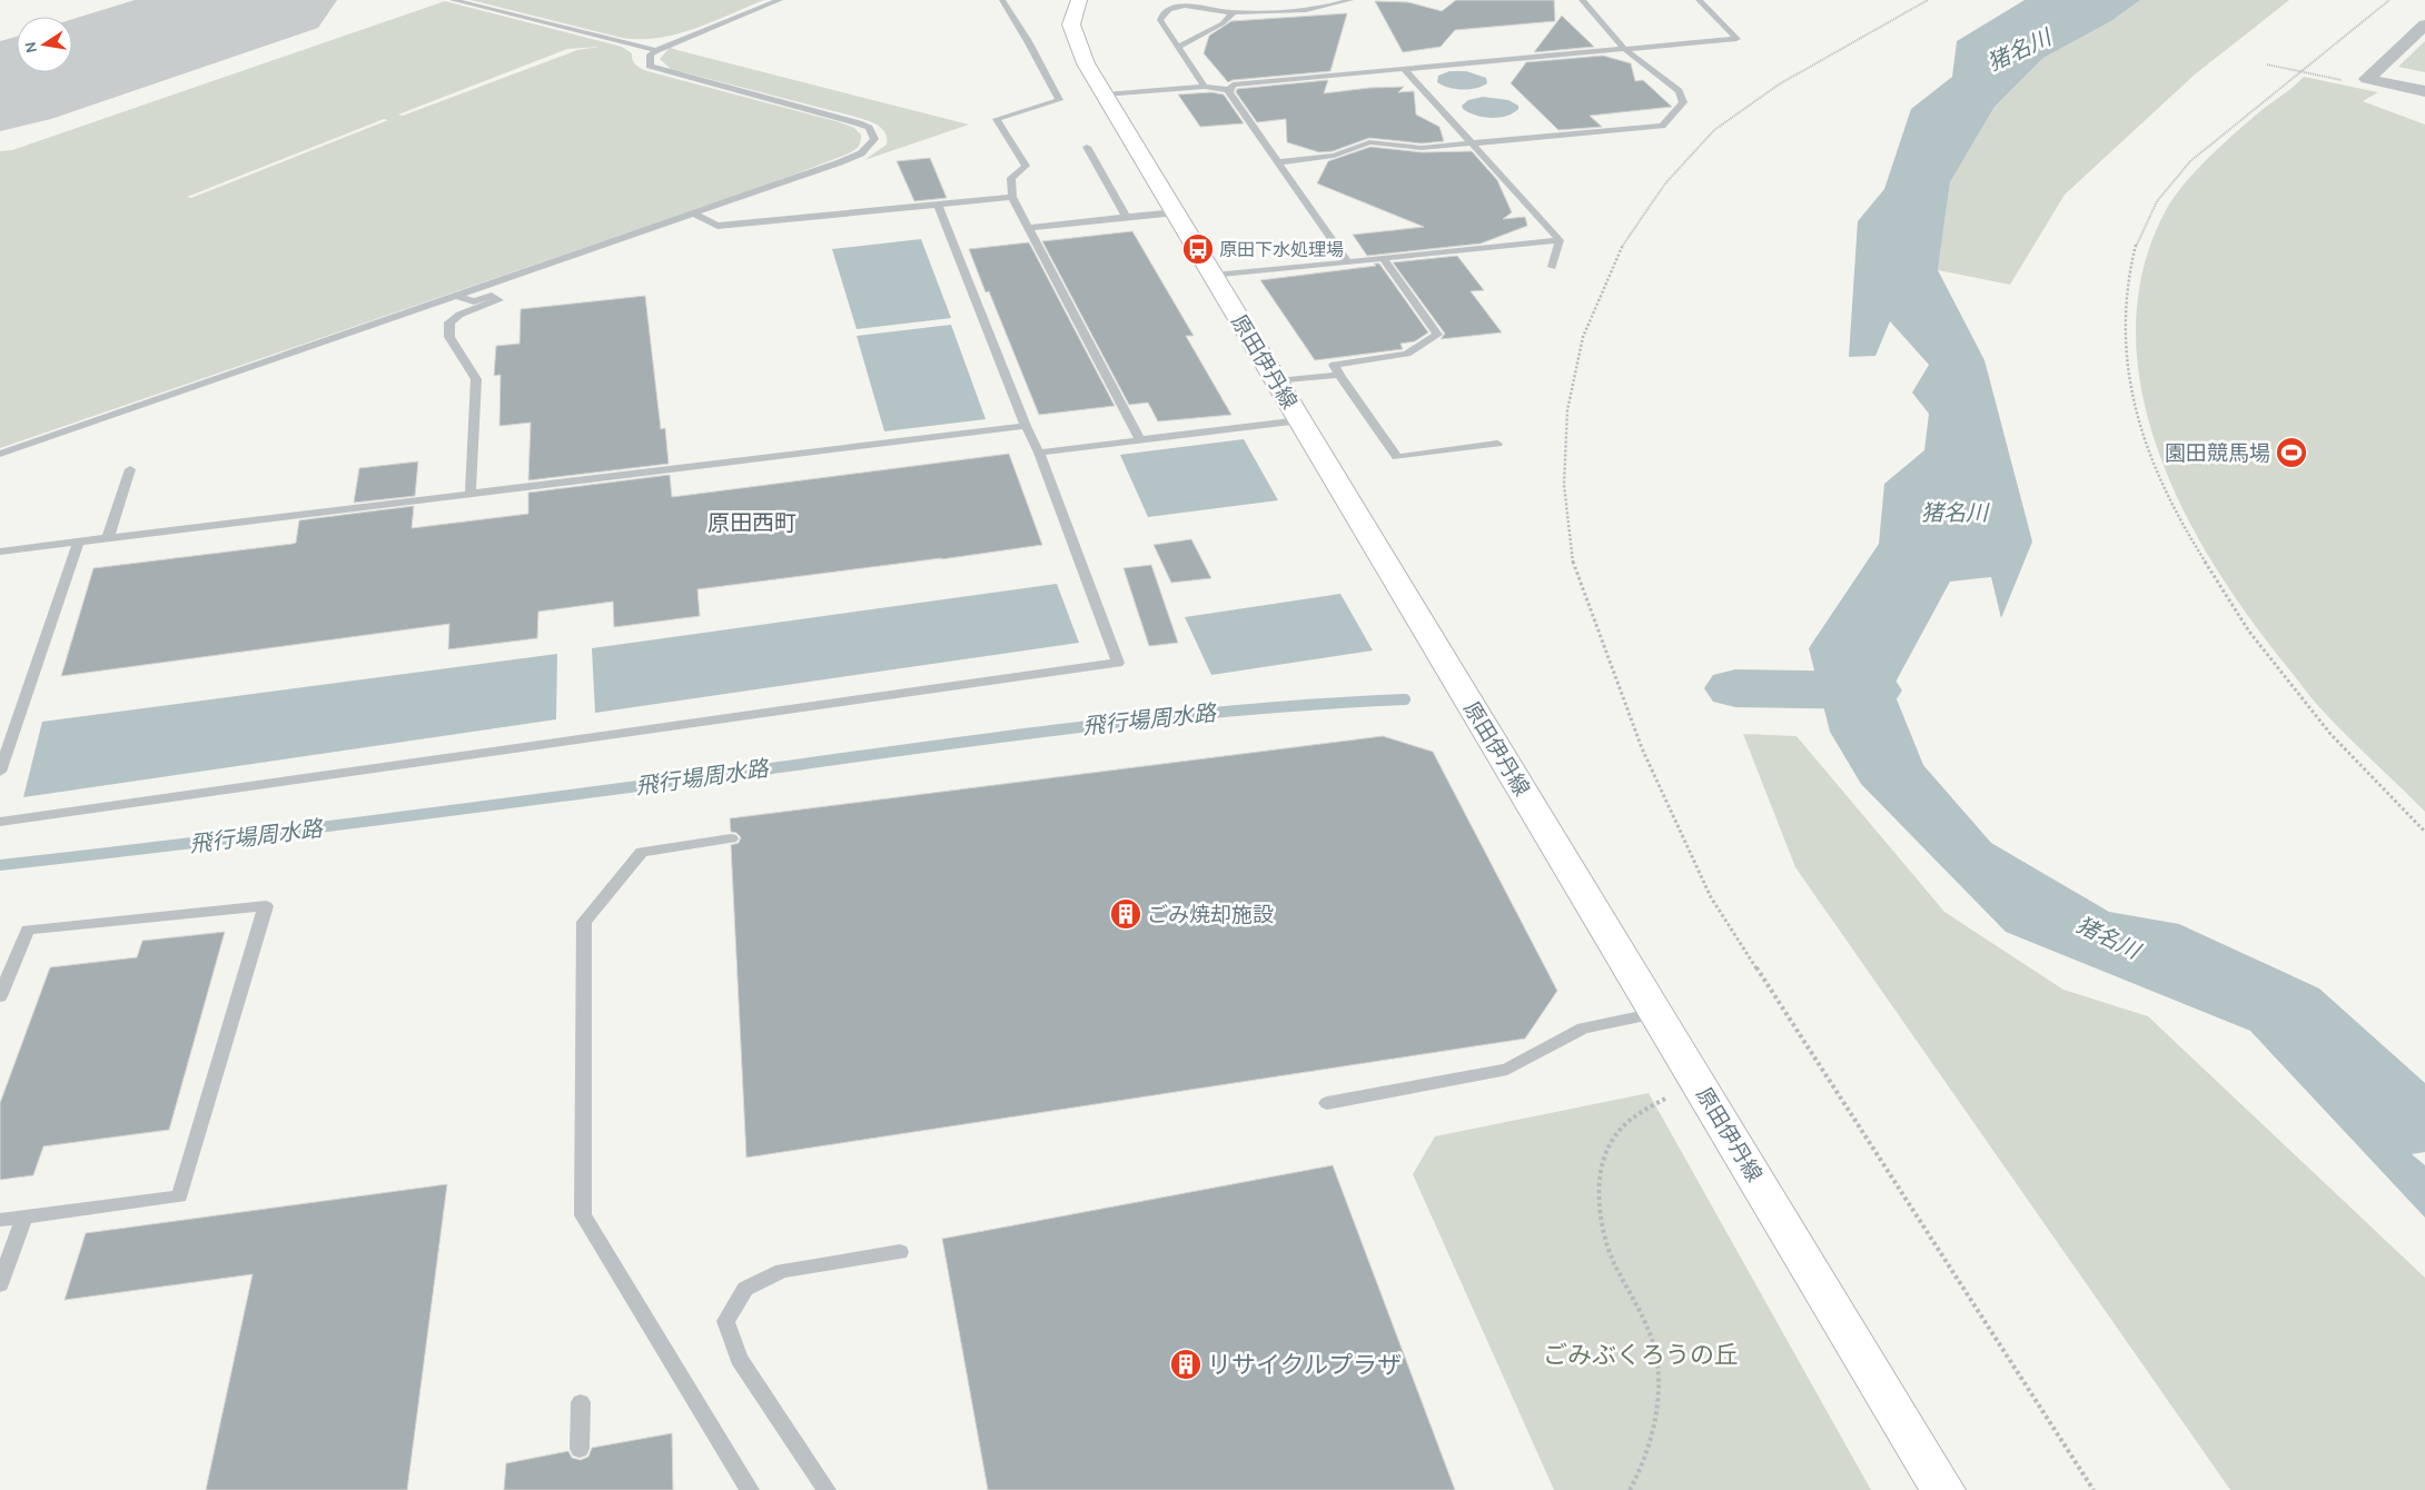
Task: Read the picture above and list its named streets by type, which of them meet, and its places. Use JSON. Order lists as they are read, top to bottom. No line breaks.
{"streets":{"street":["原田伊丹線"]},"districts":["原田西町"],"water":["猪名川","飛行場周水路"],"parks":["ごみぶくろうの丘"],"places":{"bus stop":["原田下水処理場"],"sports":["園田競馬場"],"building":["ごみ焼却施設","リサイクルプラザ"]},"north":"left"}
